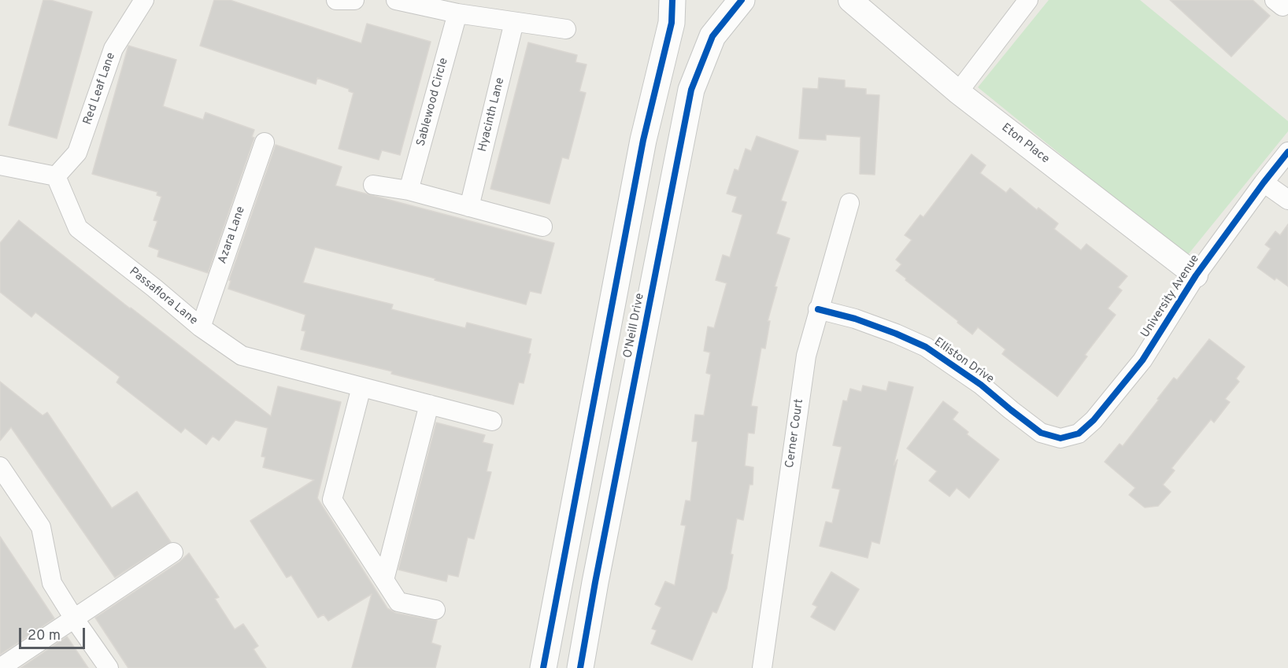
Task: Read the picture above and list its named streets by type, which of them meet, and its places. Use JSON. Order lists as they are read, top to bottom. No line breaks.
{"streets":{"main road":["O'Neill Drive"],"street":["Red Leaf Lane","Sablewood Circle","Hyacinth Lane","Eton Place","Azara Lane","Passaflora Lane","University Avenue","Elliston Drive","Cerner Court"]},"crossings":[["Red Leaf Lane","Passaflora Lane"],["Eton Place","University Avenue"],["Azara Lane","Passaflora Lane"],["University Avenue","Elliston Drive"],["Elliston Drive","Cerner Court"]],"scale_bar":"20 m"}
